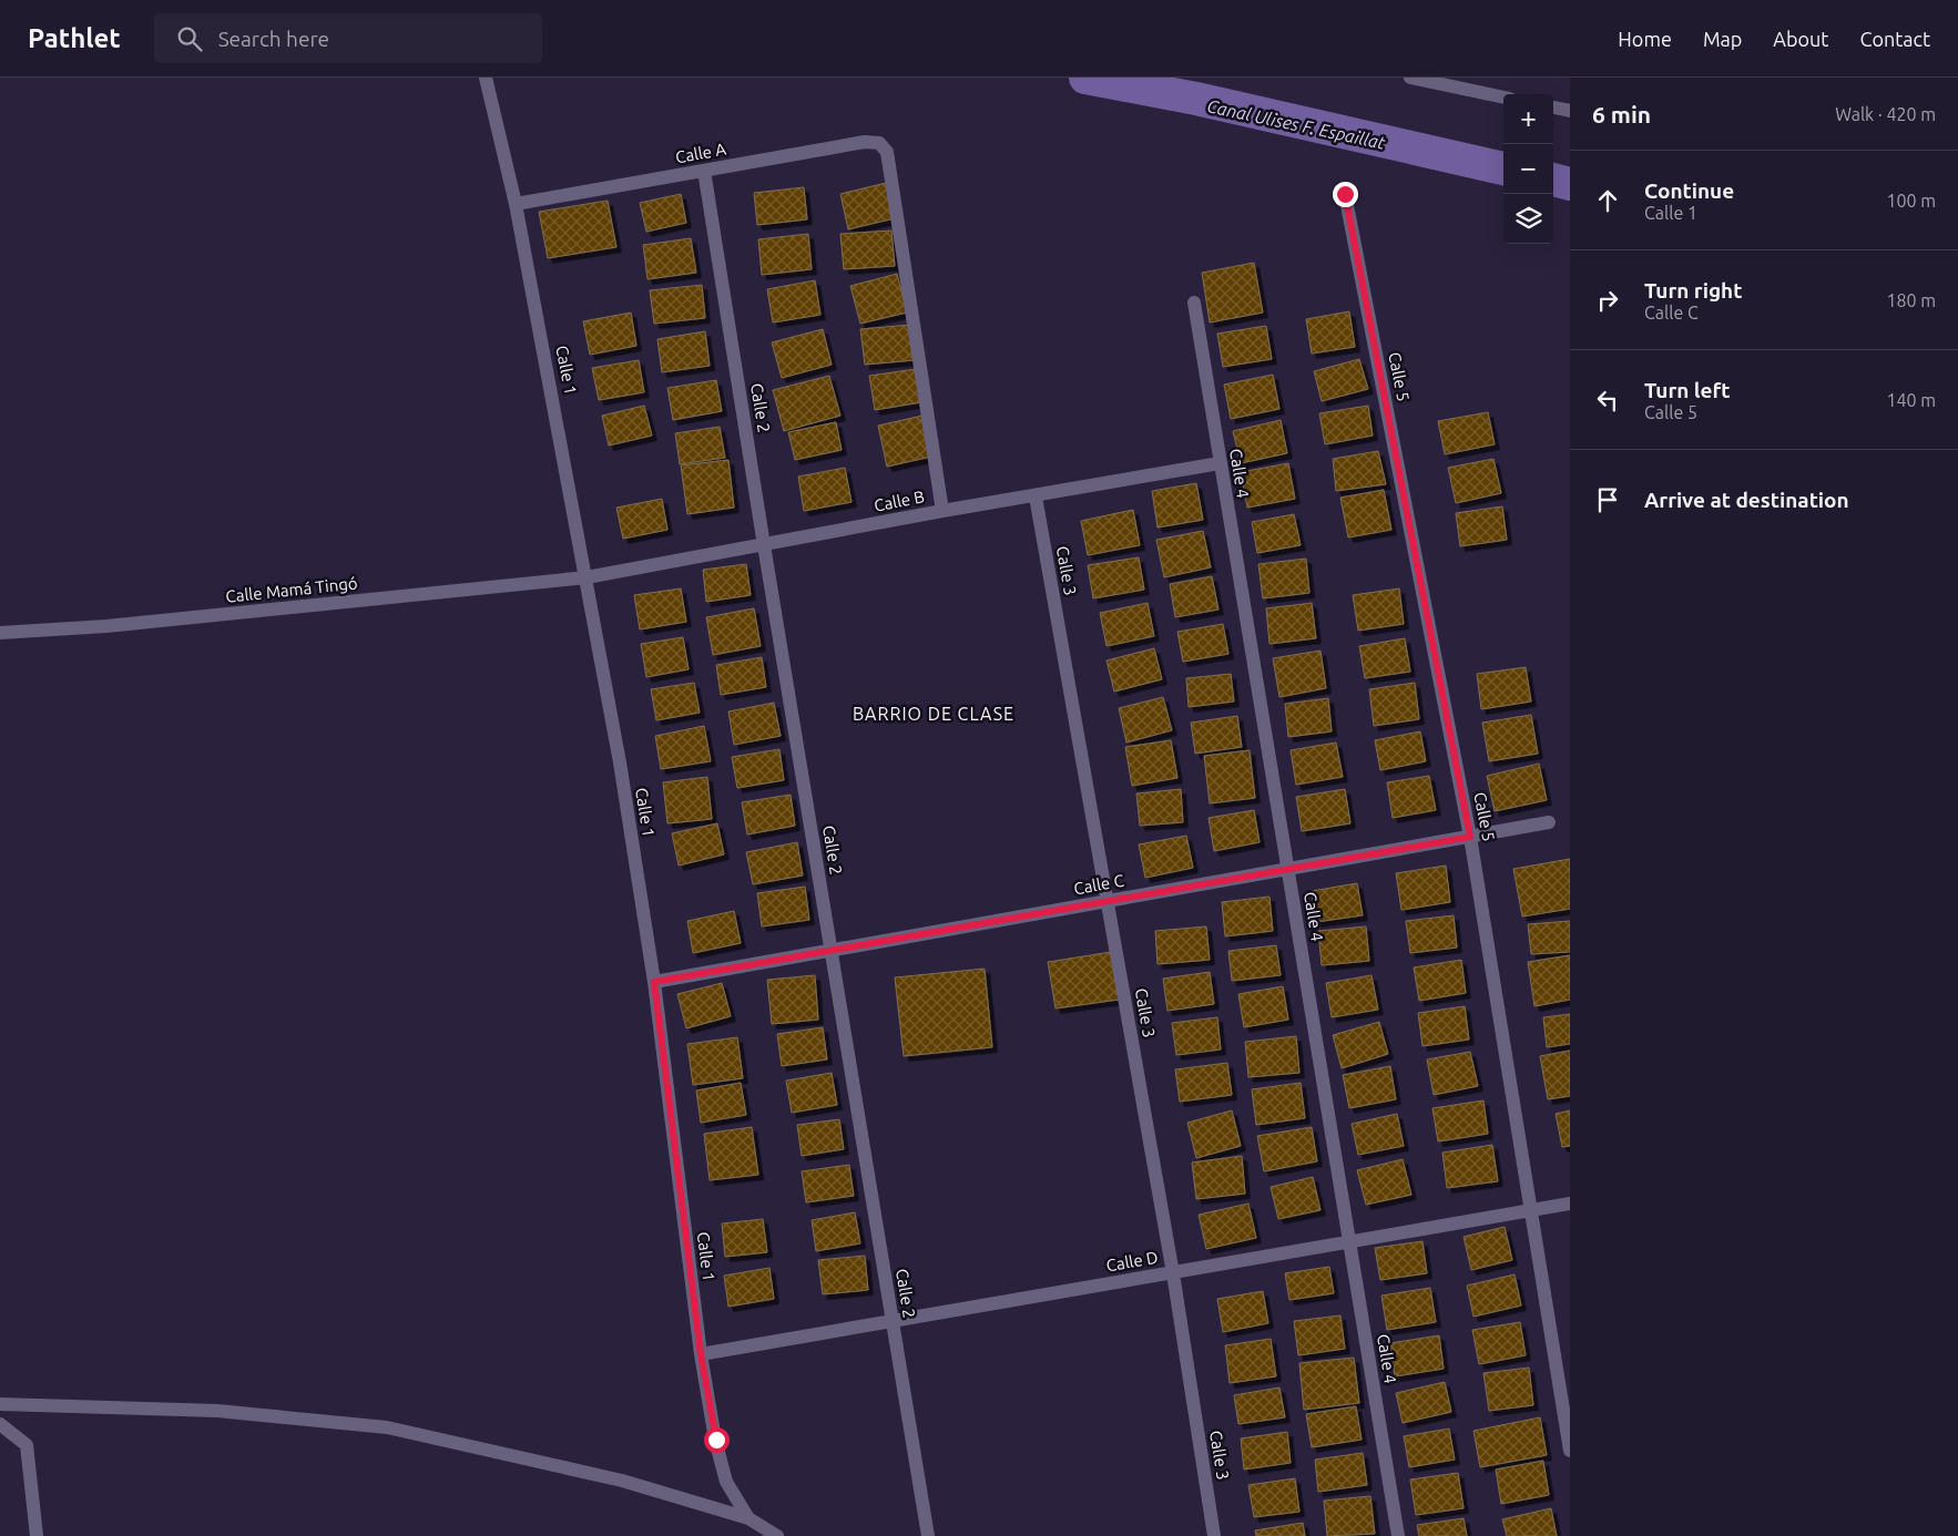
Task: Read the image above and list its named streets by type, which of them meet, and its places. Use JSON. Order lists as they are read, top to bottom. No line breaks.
{"streets":{"street":["Calle A","Calle 1","Calle 5","Calle 2","Calle 4","Calle B","Calle 3","Calle Mamá Tingó","Calle C","Calle D"]},"crossings":[["Calle A","Calle 1"],["Calle A","Calle 2"],["Calle A","Calle B"],["Calle 1","Calle B"],["Calle 1","Calle Mamá Tingó"],["Calle 1","Calle C"],["Calle 1","Calle D"],["Calle 5","Calle C"],["Calle 5","Calle D"],["Calle 2","Calle B"],["Calle 2","Calle C"],["Calle 2","Calle D"],["Calle 4","Calle B"],["Calle 4","Calle C"],["Calle 4","Calle D"],["Calle B","Calle 3"],["Calle B","Calle Mamá Tingó"],["Calle 3","Calle C"],["Calle 3","Calle D"]],"districts":["BARRIO DE CLASE"],"water":["Canal Ulises F. Espaillat"],"page":{"header":"Pathlet","search":"Search here","nav":["Home","Map","About","Contact"],"heading":["6 min","Walk · 420 m"],"map_buttons":["+","−"],"list":[["Continue","Calle 1","100 m"],["Turn right","Calle C","180 m"],["Turn left","Calle 5","140 m"],"Arrive at destination"]}}
